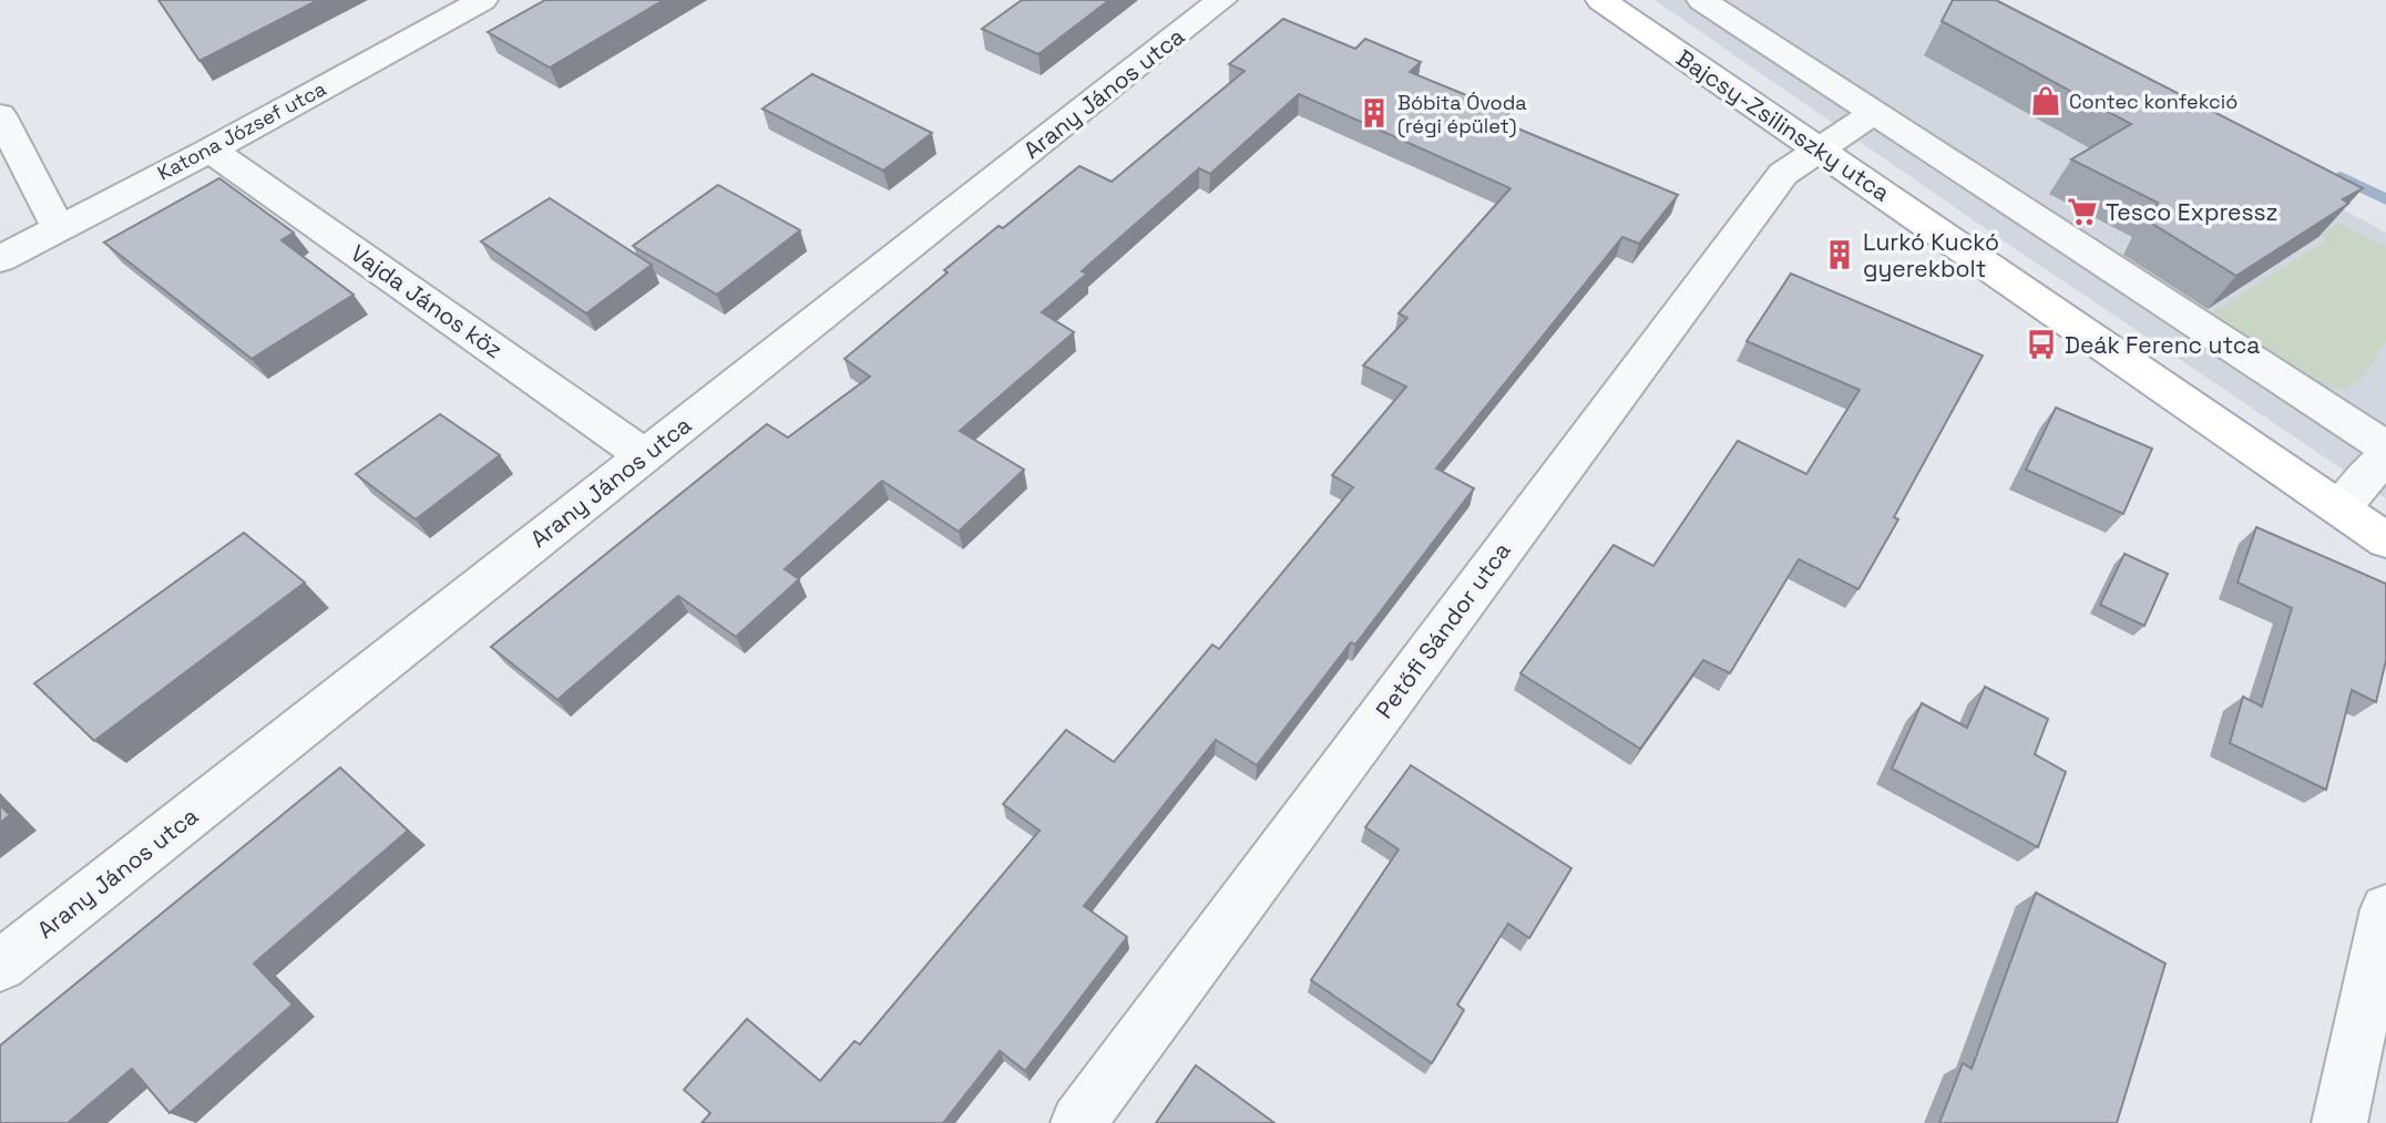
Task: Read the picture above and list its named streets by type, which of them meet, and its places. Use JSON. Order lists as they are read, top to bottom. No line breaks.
{"streets":{"main road":["Bajcsy-Zsilinszky utca"],"street":["Arany János utca","Katona József utca","Vajda János köz","Petőfi Sándor utca"]},"crossings":[["Arany János utca","Vajda János köz"],["Bajcsy-Zsilinszky utca","Petőfi Sándor utca"],["Katona József utca","Vajda János köz"]],"places":{"shop":["Contec konfekció"],"building":["Bóbita Óvoda (régi épület)","Lurkó Kuckó gyerekbolt"],"supermarket":["Tesco Expressz"],"bus stop":["Deák Ferenc utca"]}}
